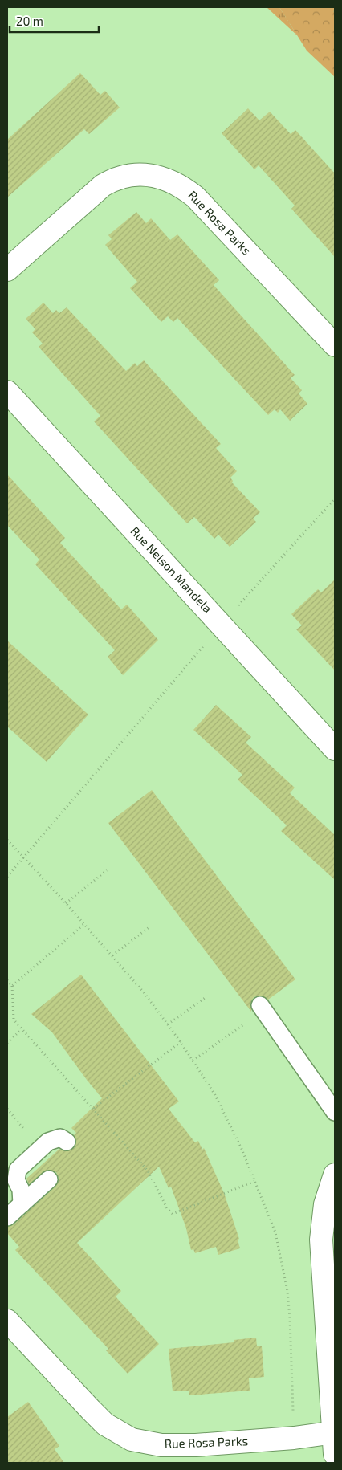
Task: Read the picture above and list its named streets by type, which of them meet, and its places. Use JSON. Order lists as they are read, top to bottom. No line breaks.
{"streets":{"street":["Rue Rosa Parks","Rue Nelson Mandela"]},"scale_bar":"20 m"}
